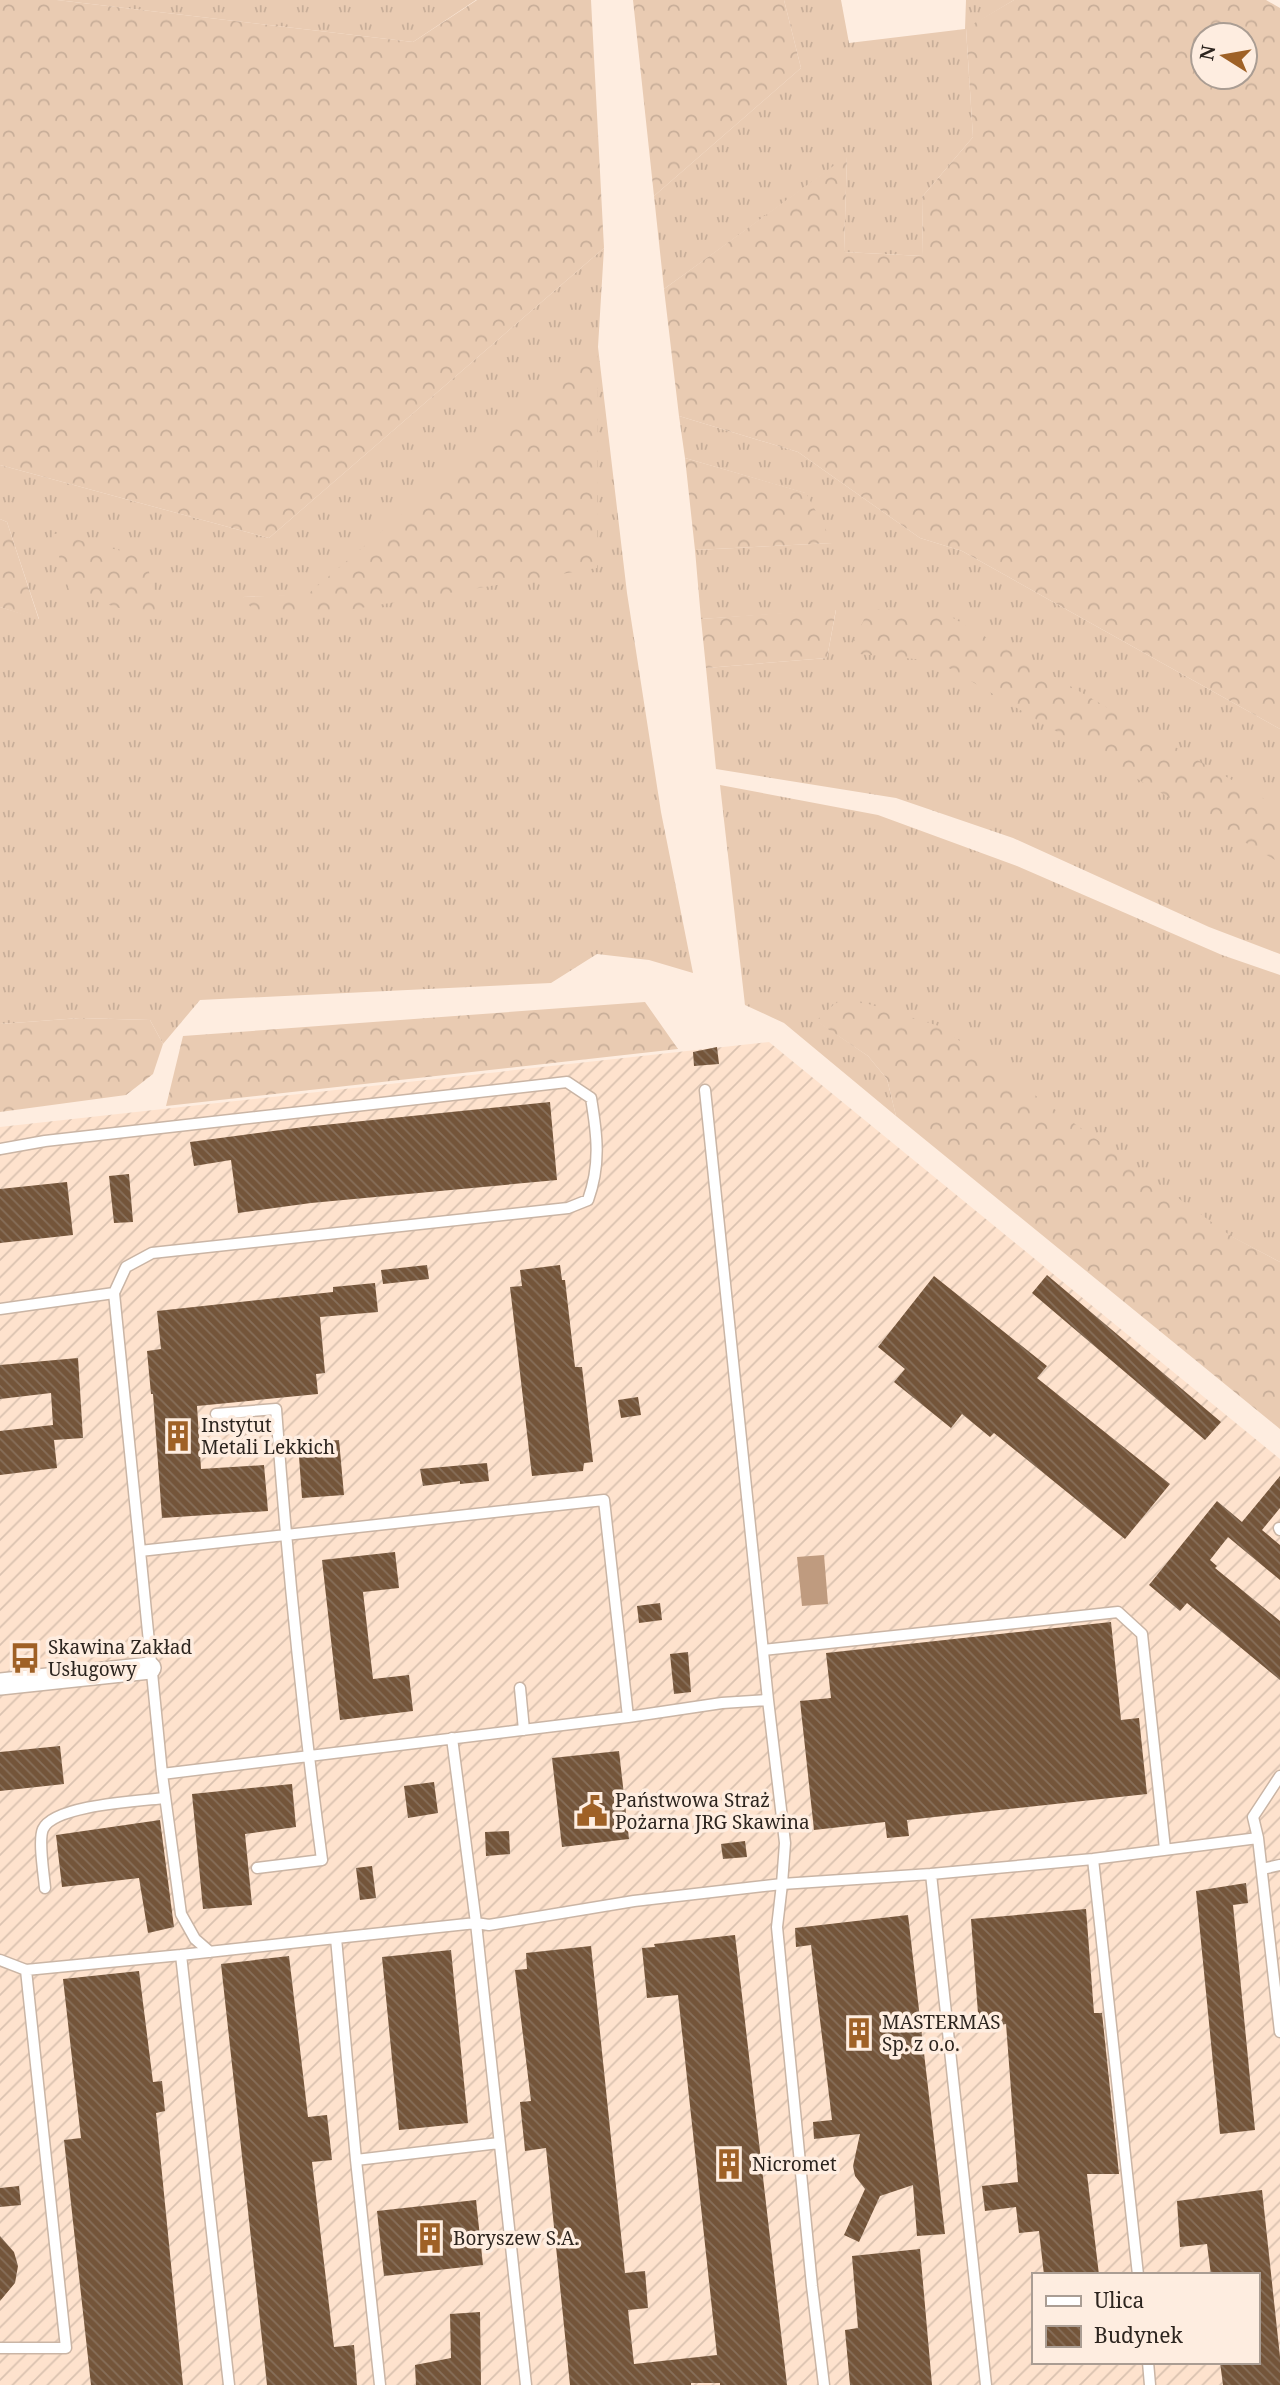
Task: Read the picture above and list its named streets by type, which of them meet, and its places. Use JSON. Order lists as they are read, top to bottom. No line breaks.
{"places":{"building":["Instytut Metali Lekkich","MASTERMAS Sp. z o.o.","Nicromet","Boryszew S.A."],"bus stop":["Skawina Zakład Usługowy"],"public building":["Państwowa Straż Pożarna JRG Skawina"]},"legend":["Ulica","Budynek"],"north":"left"}
